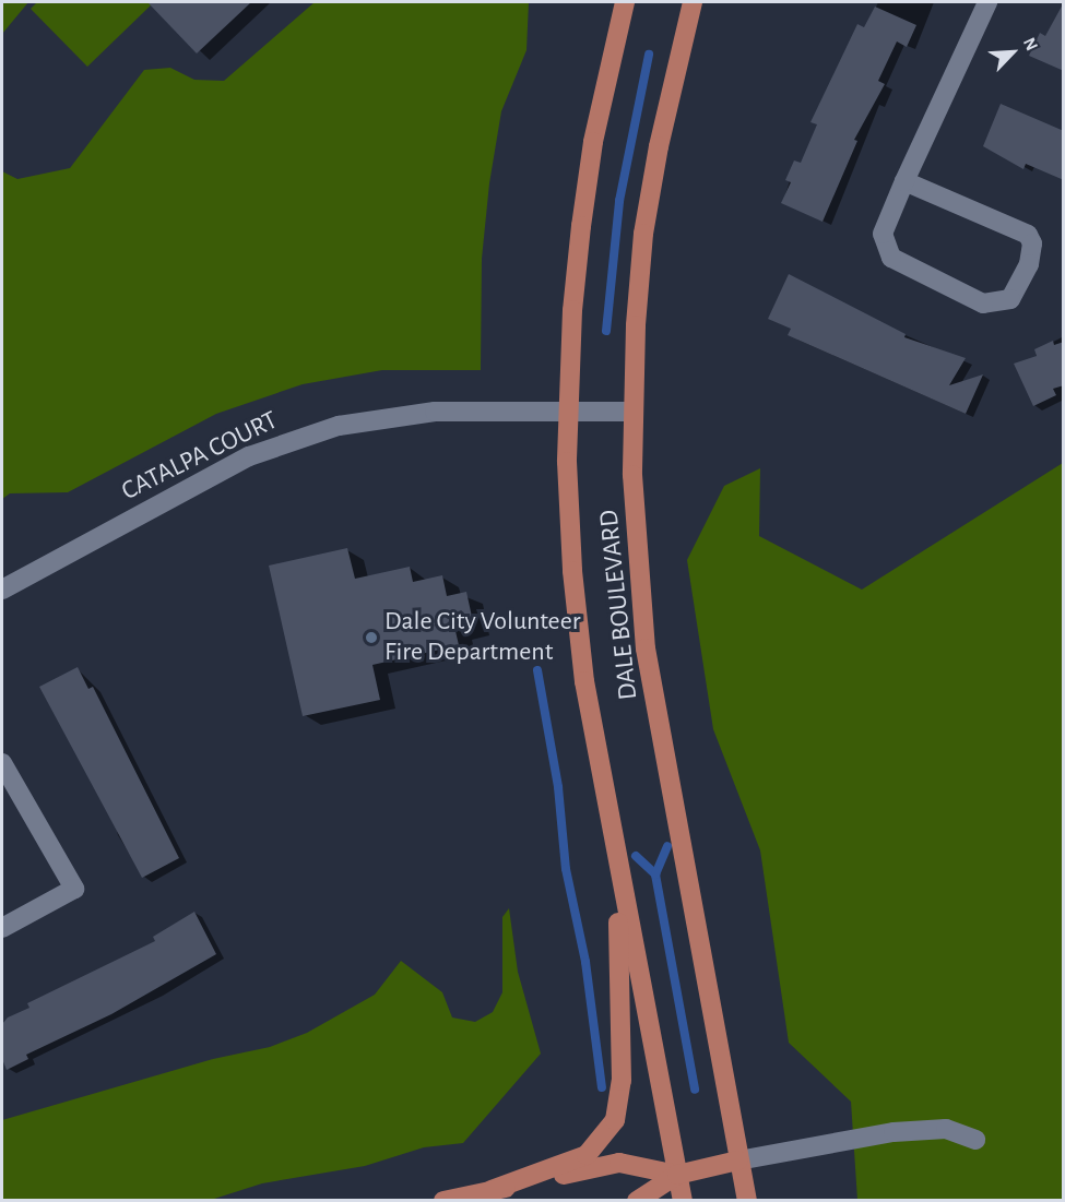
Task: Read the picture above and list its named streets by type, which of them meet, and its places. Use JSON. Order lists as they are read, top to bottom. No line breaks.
{"streets":{"main road":["DALE BOULEVARD"],"street":["CATALPA COURT"]},"crossings":[["CATALPA COURT","DALE BOULEVARD"]],"places":["Dale City Volunteer Fire Department"],"north":"top right"}
